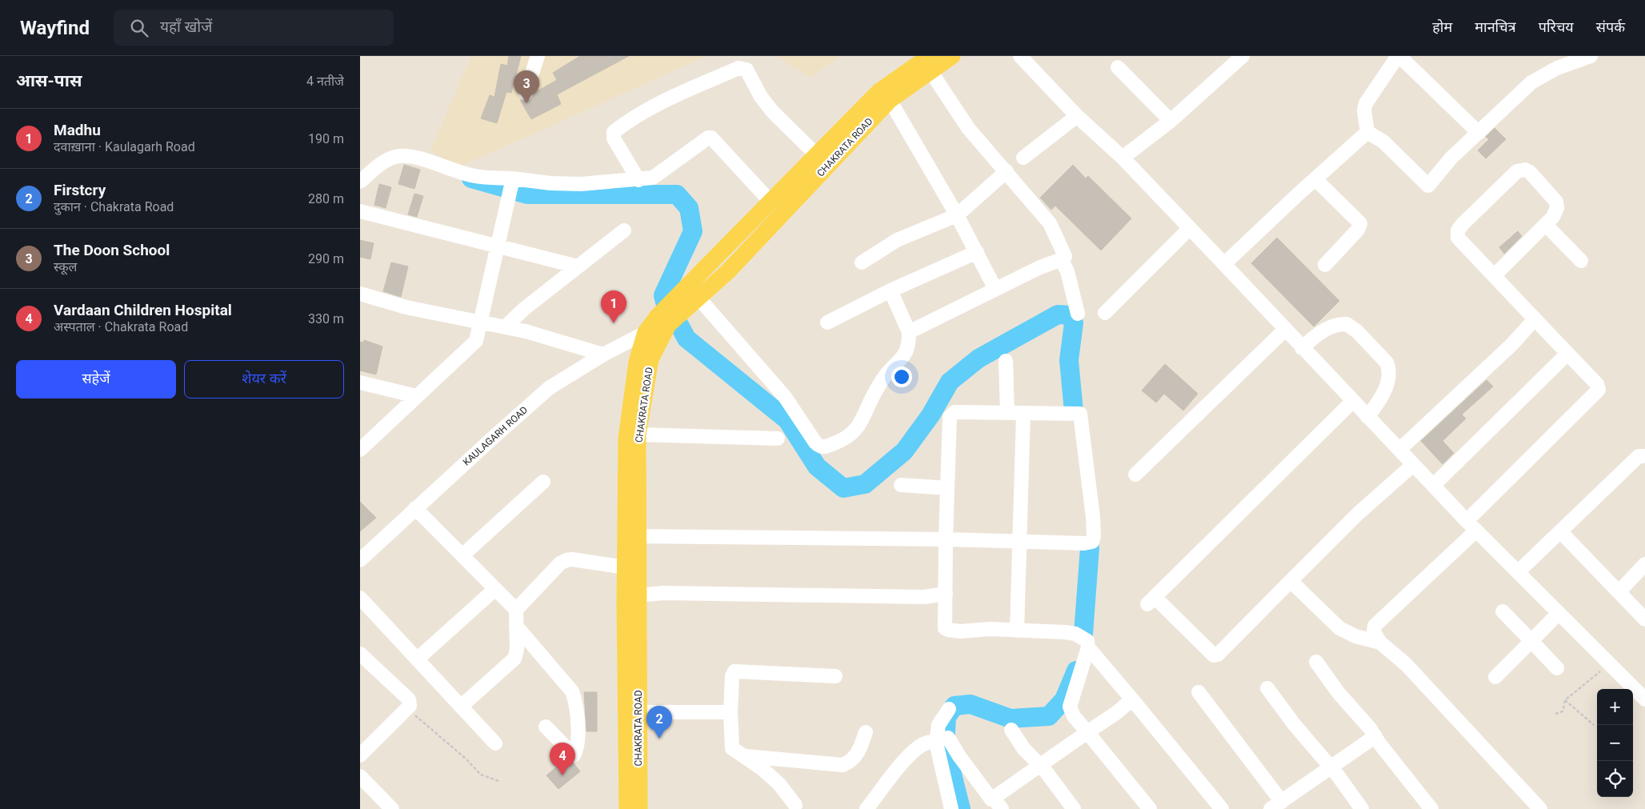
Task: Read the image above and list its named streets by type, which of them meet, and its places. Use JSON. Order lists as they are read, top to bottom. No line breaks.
{"streets":{"main road":["CHAKRATA ROAD"],"street":["KAULAGARH ROAD"]},"crossings":[["CHAKRATA ROAD","KAULAGARH ROAD"]],"page":{"header":"Wayfind","search":"यहाँ खोजें","nav":["होम","मानचित्र","परिचय","संपर्क"],"heading":["आस-पास","4 नतीजे"],"pins":["3","1","2","4"],"list":[{"mark":"1","name":"Madhu","note":"दवाख़ाना · Kaulagarh Road","value":"190 m"},{"mark":"2","name":"Firstcry","note":"दुकान · Chakrata Road","value":"280 m"},{"mark":"3","name":"The Doon School","note":"स्कूल","value":"290 m"},{"mark":"4","name":"Vardaan Children Hospital","note":"अस्पताल · Chakrata Road","value":"330 m"}],"buttons":["सहेजें","शेयर करें"],"map_buttons":["+","−"]}}
